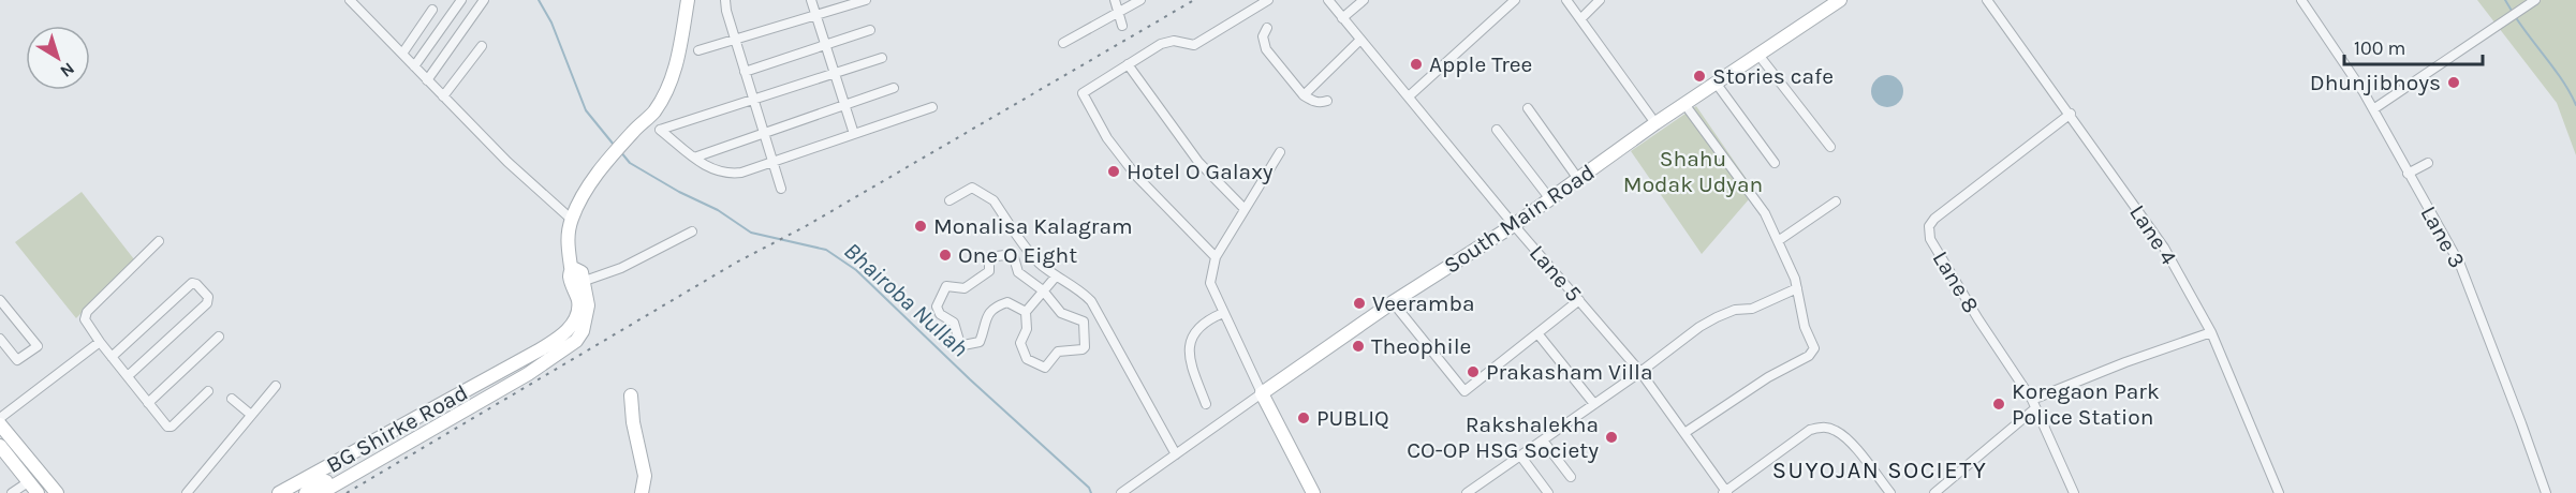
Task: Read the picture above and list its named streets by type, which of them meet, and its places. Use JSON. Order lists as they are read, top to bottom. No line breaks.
{"streets":{"main road":["South Main Road","BG Shirke Road"],"street":["Lane 4","Lane 3","Lane 5","Lane 8"]},"crossings":[["South Main Road","Lane 5"],["Lane 4","Lane 8"]],"districts":["SUYOJAN SOCIETY"],"water":["Bhairoba Nullah"],"parks":["Shahu Modak Udyan"],"places":["Apple Tree","Stories cafe","Dhunjibhoys","Hotel O Galaxy","Monalisa Kalagram","One O Eight","Veeramba","Theophile","Prakasham Villa","Koregaon Park Police Station","PUBLIQ","Rakshalekha CO-OP HSG Society"],"scale_bar":"100 m","north":"bottom right"}
